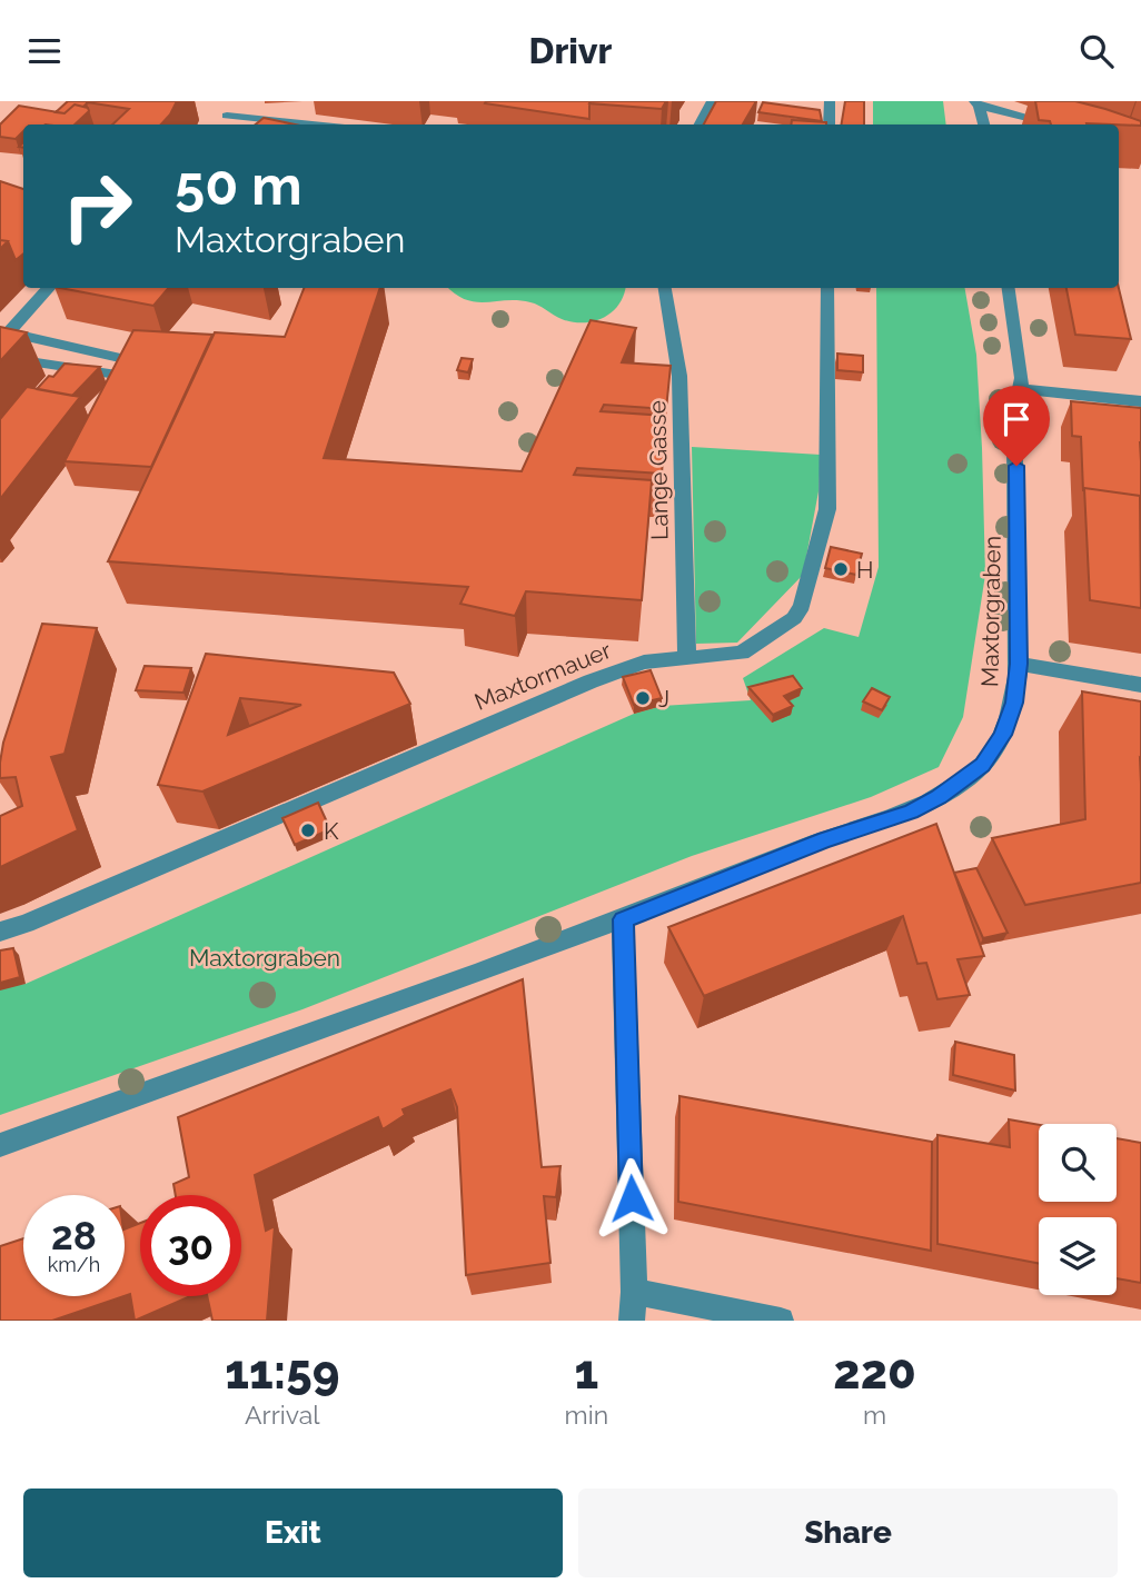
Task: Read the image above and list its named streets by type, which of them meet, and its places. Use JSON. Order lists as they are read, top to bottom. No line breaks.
{"streets":{"street":["Lange Gasse","Maxtorgraben","Maxtormauer"]},"crossings":[["Lange Gasse","Maxtormauer"]],"parks":["Maxtorgraben"],"places":["H","J","K"],"page":{"header":"Drivr","turn":["50 m","Maxtorgraben"],"speed":"28 km/h","limit":"30","eta":["11:59","Arrival","1","min","220","m"],"buttons":["Exit","Share"]}}
